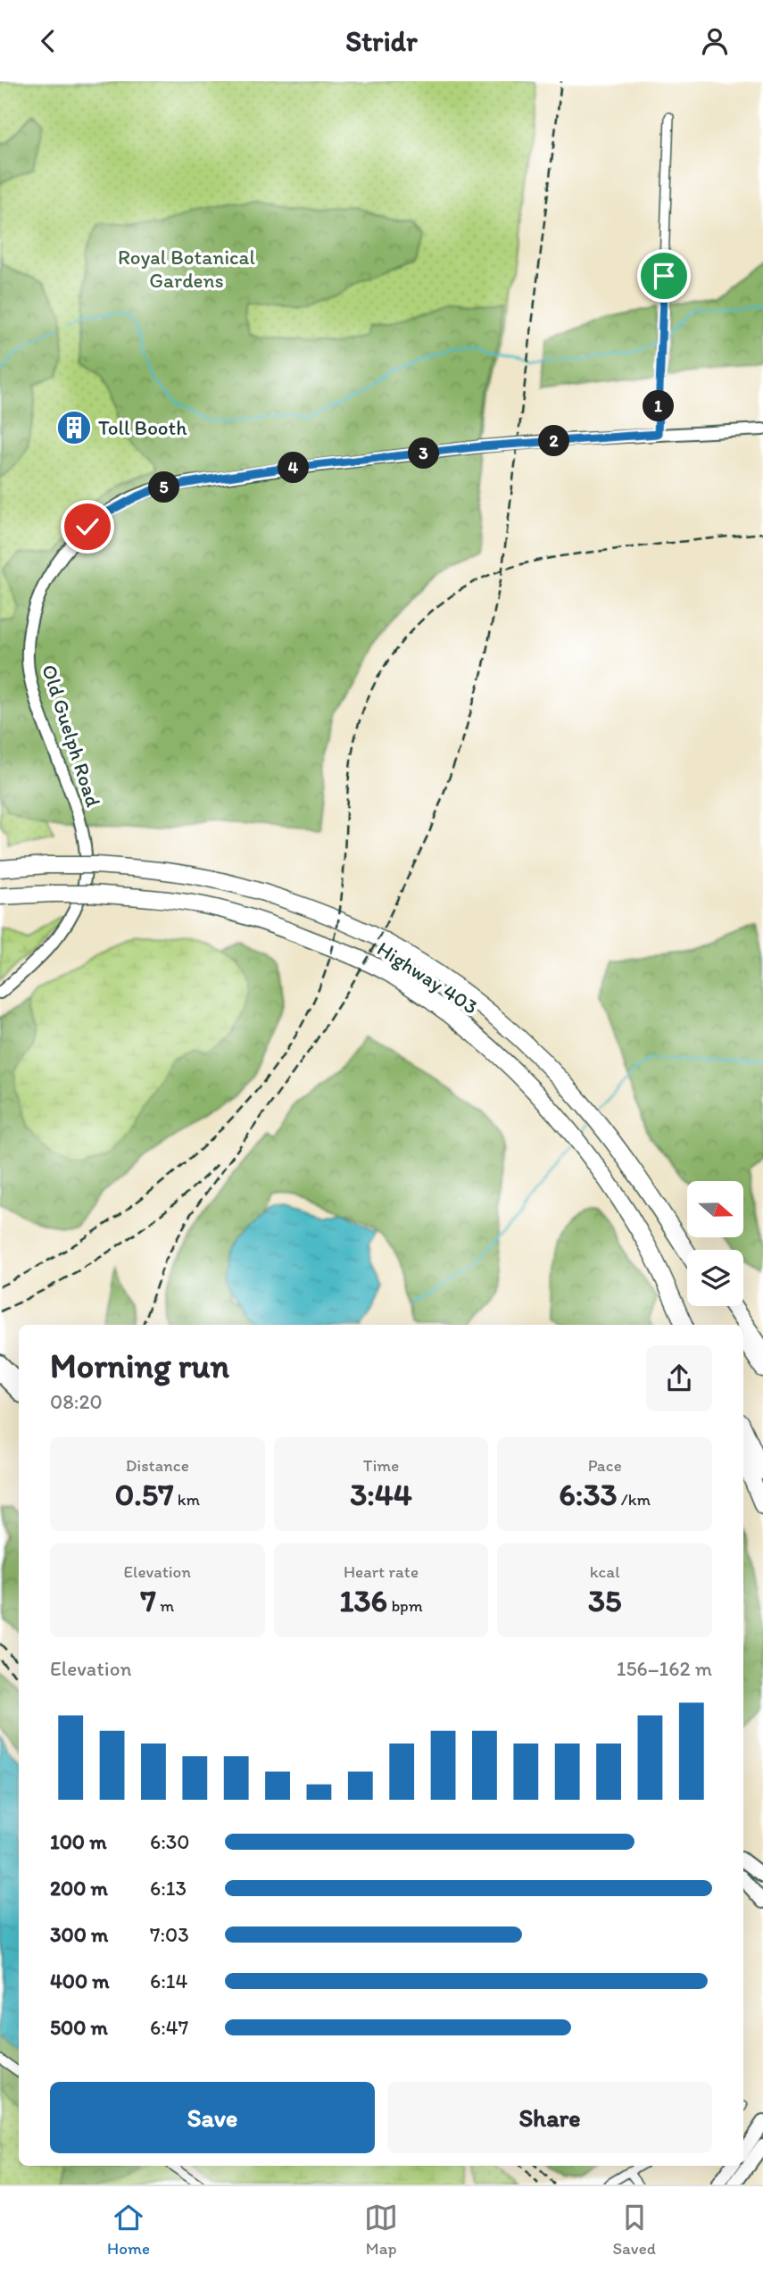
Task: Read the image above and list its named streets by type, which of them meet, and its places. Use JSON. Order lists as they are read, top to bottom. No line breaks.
{"streets":{"highway":["Highway 403"],"street":["Old Guelph Road"]},"parks":["Royal Botanical Gardens"],"places":{"building":["Toll Booth"]},"north":"right","page":{"header":"Stridr","pins":["1","2","3","4","5"],"heading":["Morning run","08:20"],"stats":[["Distance","0.57 km"],["Time","3:44"],["Pace","6:33 /km"],["Elevation","7 m"],["Heart rate","136 bpm"],["kcal","35"]],"chart":["Elevation","156–162 m"],"list":[{"name":"100 m","note":"6:30"},{"name":"200 m","note":"6:13"},{"name":"300 m","note":"7:03"},{"name":"400 m","note":"6:14"},{"name":"500 m","note":"6:47"}],"buttons":["Save","Share"],"tabs":["Home","Map","Saved"]}}
